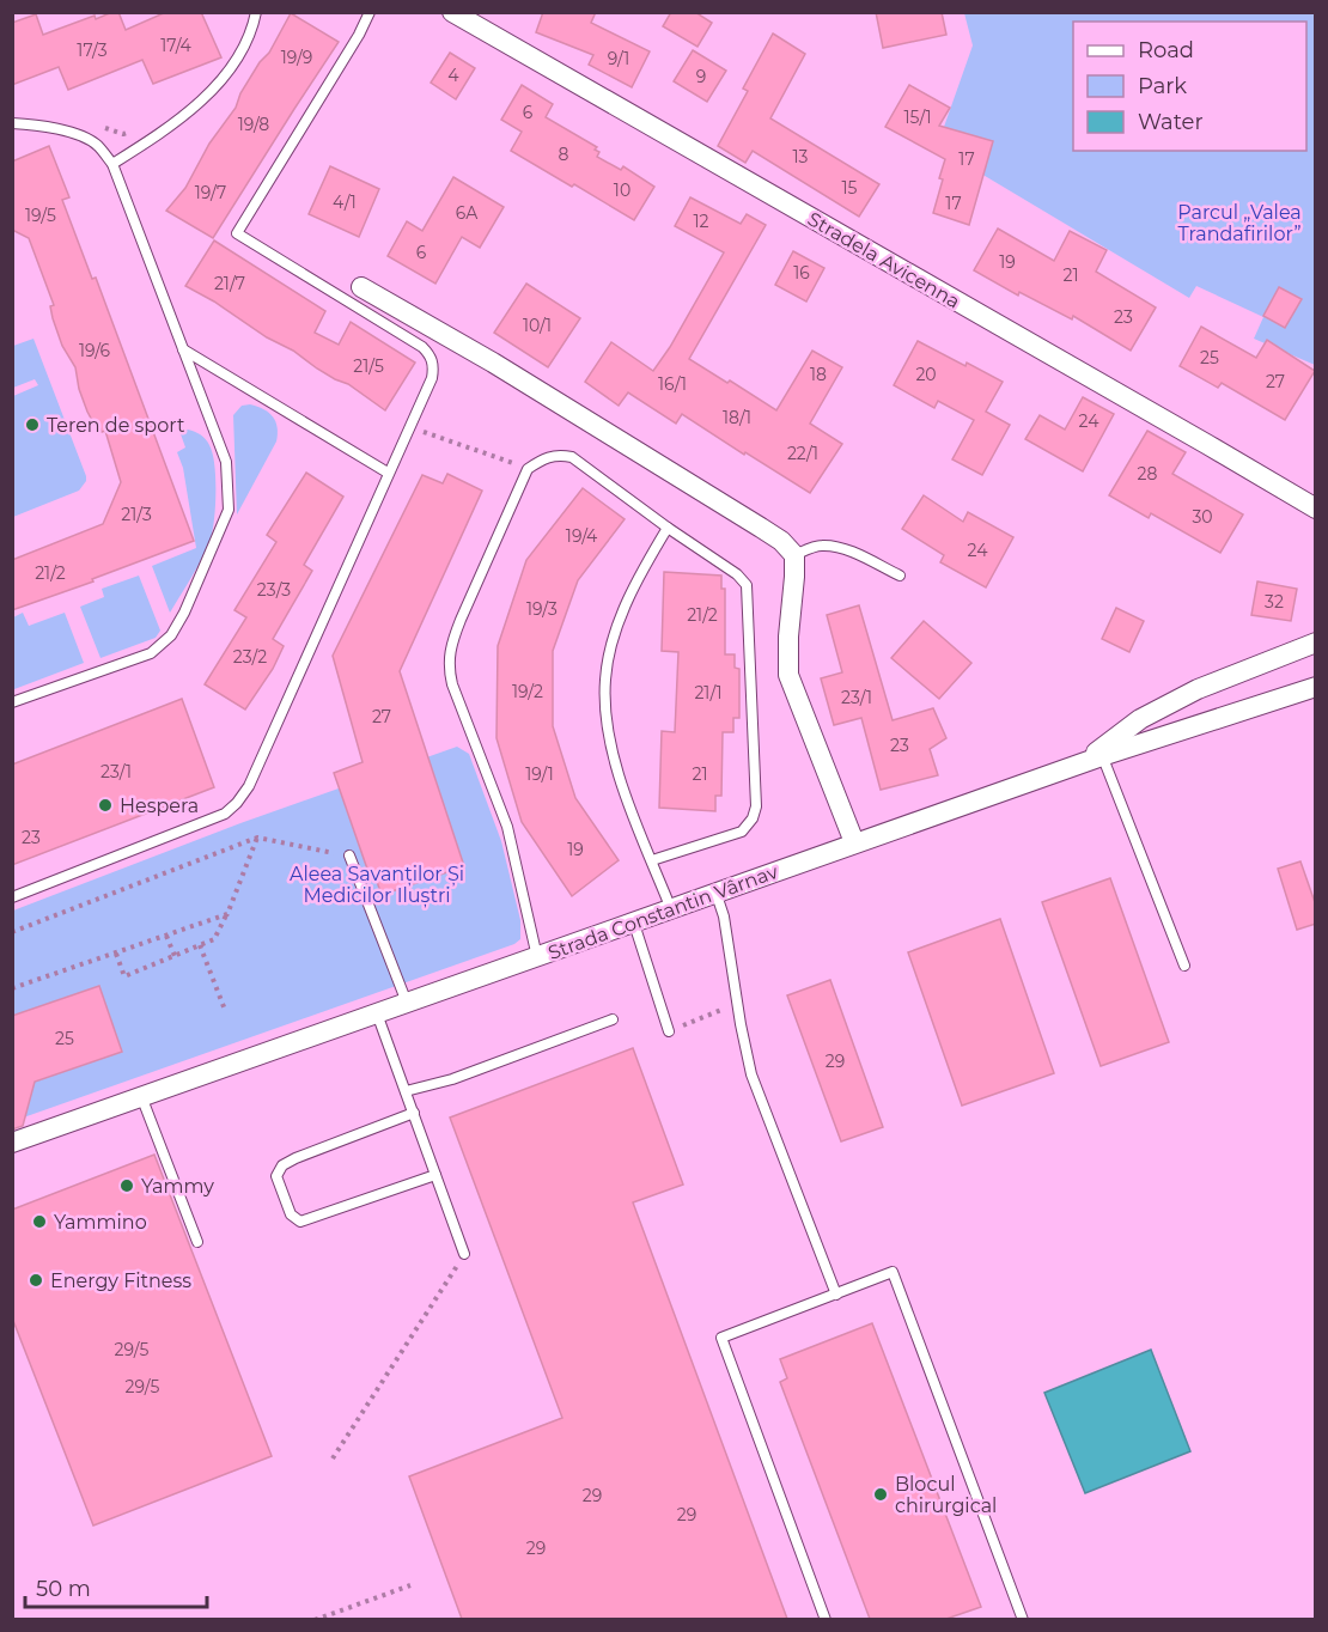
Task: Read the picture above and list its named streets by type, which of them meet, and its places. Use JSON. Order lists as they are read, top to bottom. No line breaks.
{"streets":{"street":["Stradela Avicenna","Strada Constantin Vârnav"]},"parks":["Parcul „Valea Trandafirilor”","Aleea Savanților Și Medicilor Iluștri"],"places":["Teren de sport","Hespera","Yammy","Yammino","Energy Fitness","Blocul chirurgical"],"house_numbers":["17/4","17/3","19/9","9/1","4","9","6","15/1","19/8","8","13","17","15","10","19/7","4/1","17","6A","19/5","12","6","19","16","21","21/7","23","10/1","19/6","25","21/5","18","20","27","16/1","18/1","24","22/1","28","21/3","30","19/4","24","21/2","23/3","32","19/3","21/2","23/2","19/2","21/1","23/1","27","23","23/1","19/1","21","23","19","25","29","29/5","29/5","29","29","29"],"legend":["Road","Park","Water"],"scale_bar":"50 m"}
